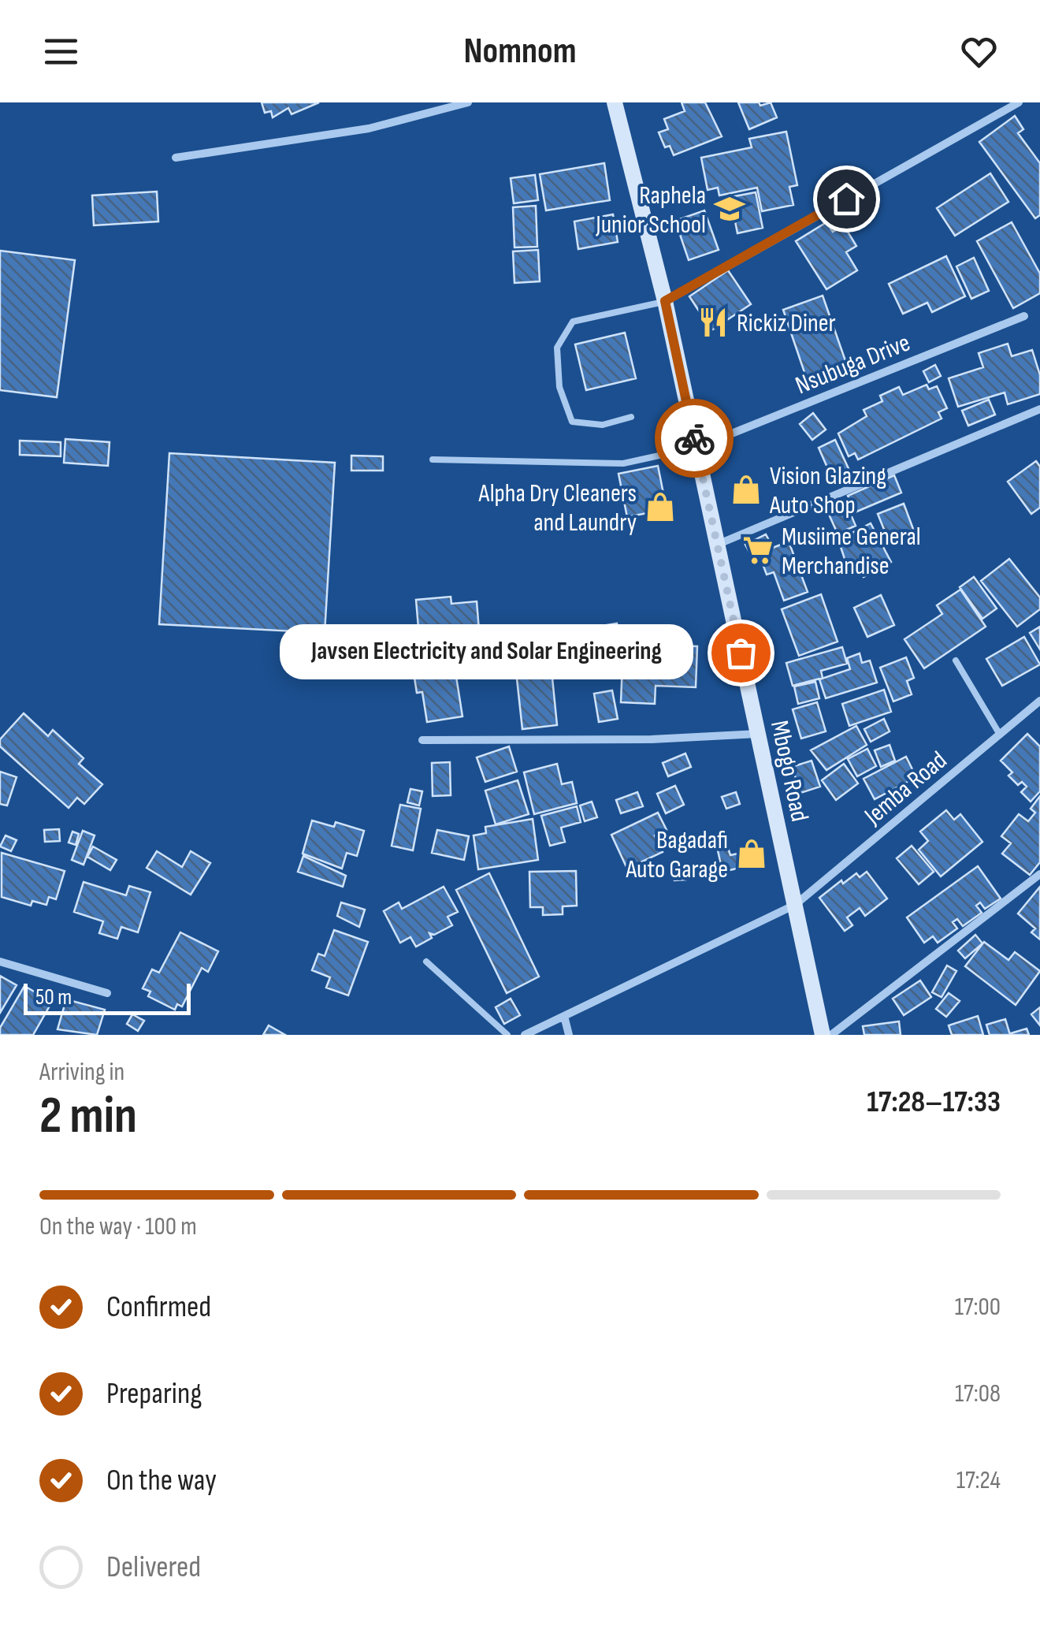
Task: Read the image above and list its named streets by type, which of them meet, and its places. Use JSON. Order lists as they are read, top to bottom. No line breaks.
{"streets":{"main road":["Mbogo Road"],"street":["Nsubuga Drive","Jemba Road"]},"crossings":[["Nsubuga Drive","Mbogo Road"],["Mbogo Road","Jemba Road"]],"places":{"school or university":["Raphela Junior School"],"restaurant":["Rickiz Diner"],"shop":["Vision Glazing Auto Shop","Alpha Dry Cleaners and Laundry","Bagadafi Auto Garage"],"supermarket":["Musiime General Merchandise"],"other":["Javsen Electricity and Solar Engineering"]},"scale_bar":"50 m","page":{"header":"Nomnom","bubble":"Javsen Electricity and Solar Engineering","scale":"50 m","heading":["2 min","Arriving in","17:28–17:33"],"bar":"On the way · 100 m","list":[["Confirmed","17:00"],["Preparing","17:08"],["On the way","17:24"],"Delivered"]}}
